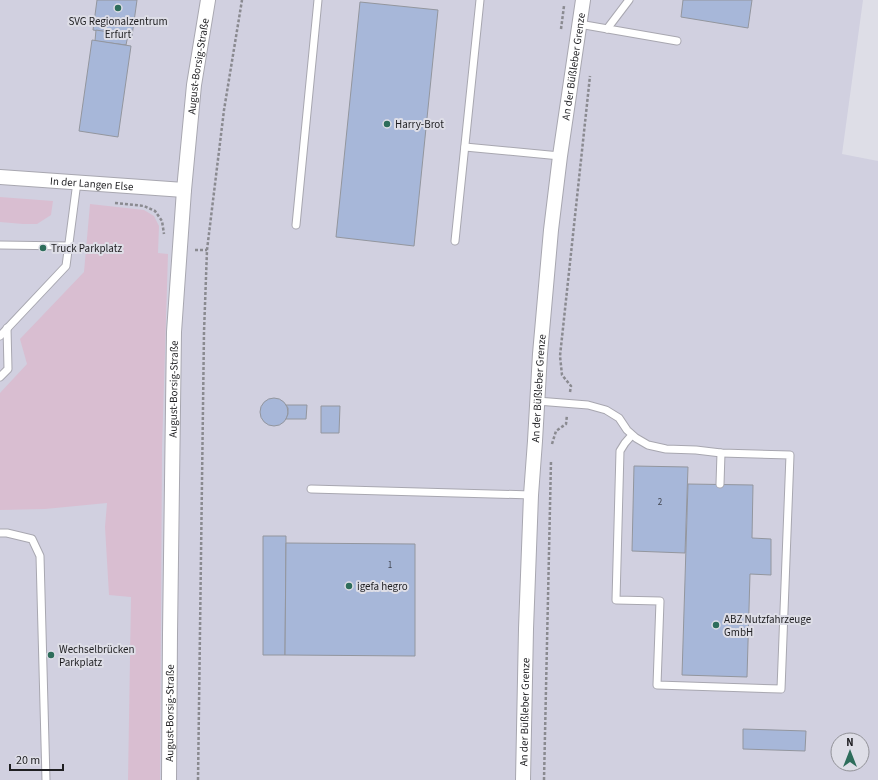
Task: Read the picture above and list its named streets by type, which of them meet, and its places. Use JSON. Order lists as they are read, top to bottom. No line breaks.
{"streets":{"street":["August-Borsig-Straße","An der Büßleber Grenze","In der Langen Else"]},"crossings":[["August-Borsig-Straße","In der Langen Else"]],"places":["SVG Regionalzentrum Erfurt","Harry-Brot","Truck Parkplatz","igefa hegro","ABZ Nutzfahrzeuge GmbH","Wechselbrücken Parkplatz"],"house_numbers":["2","1"],"scale_bar":"20 m","north":"top"}
